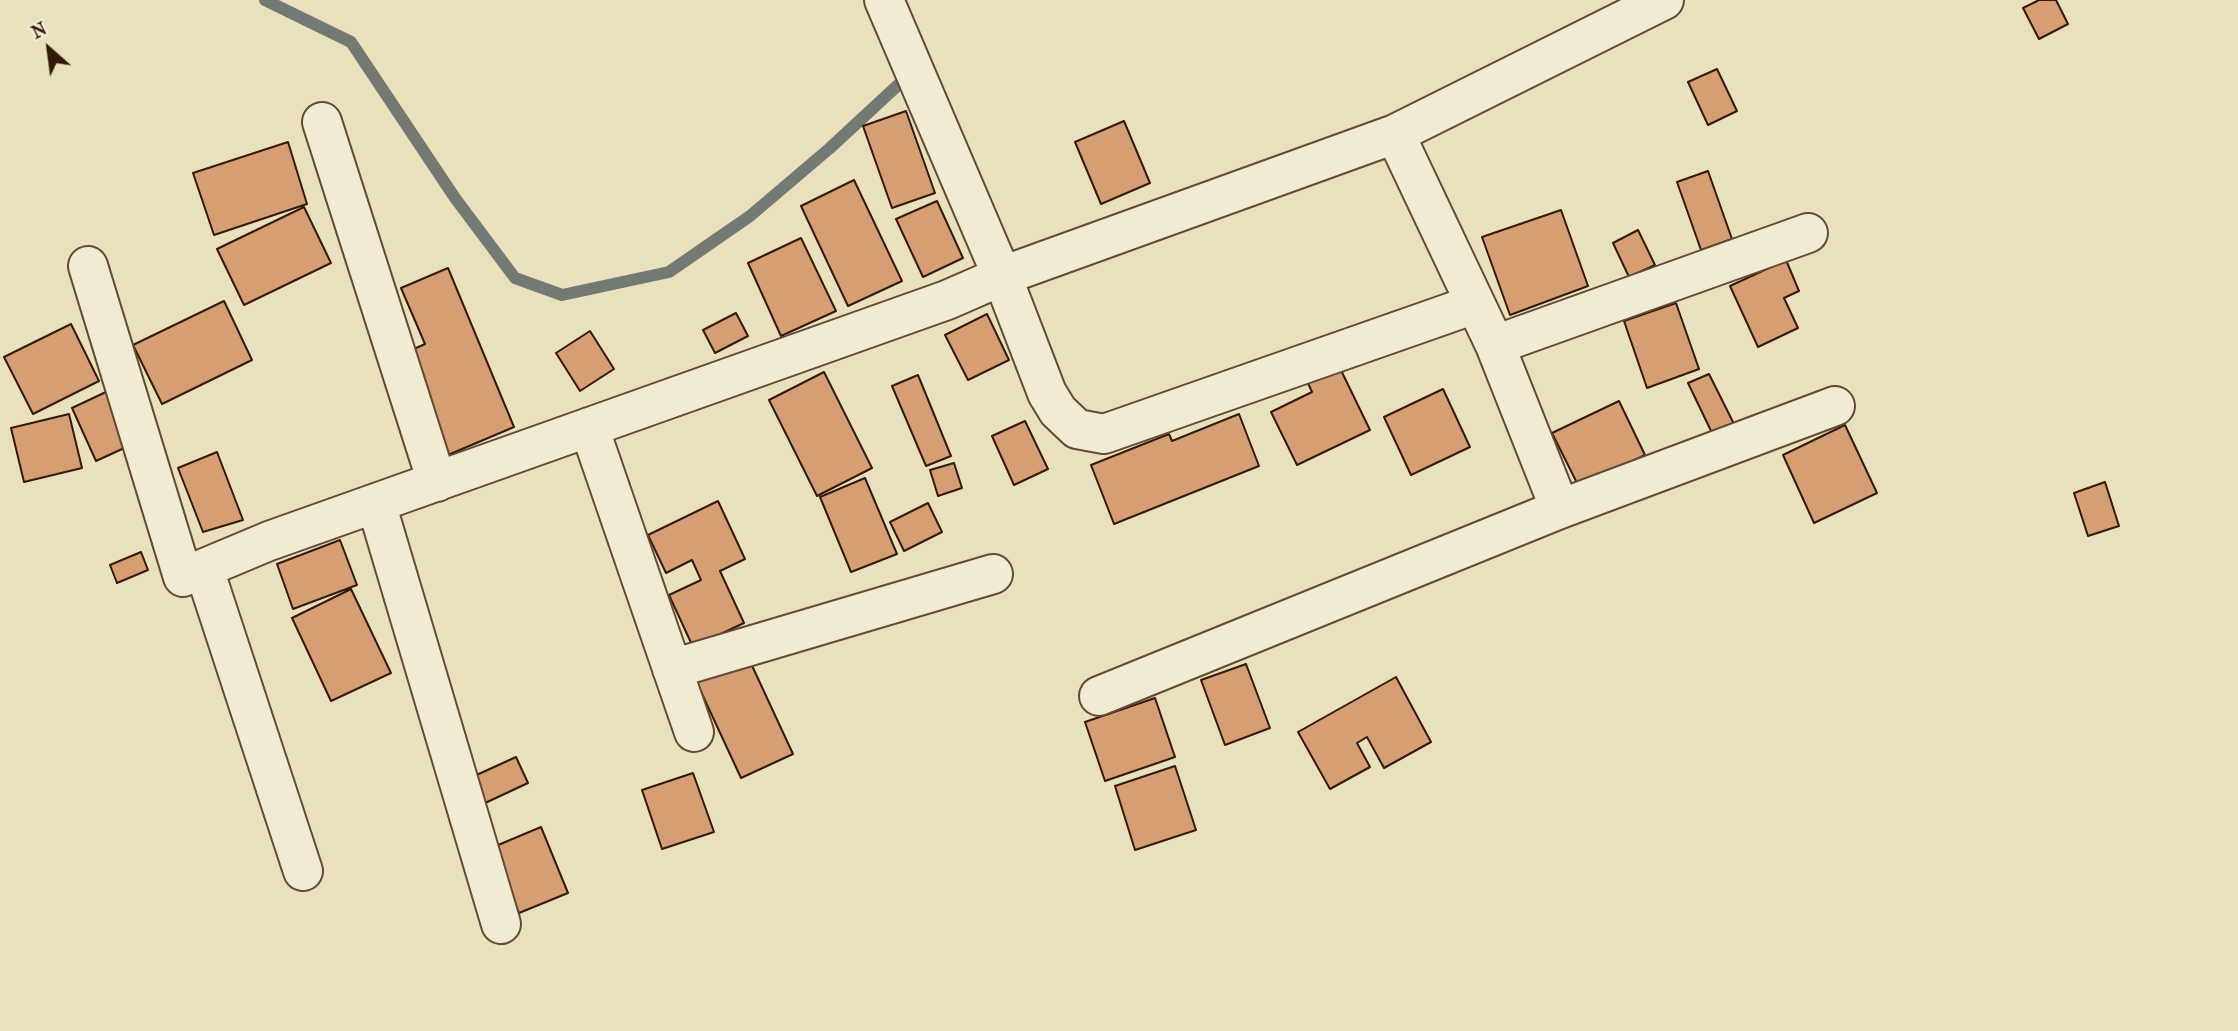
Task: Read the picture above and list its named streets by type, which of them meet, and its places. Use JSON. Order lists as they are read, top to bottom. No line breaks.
{"north":"top left"}
